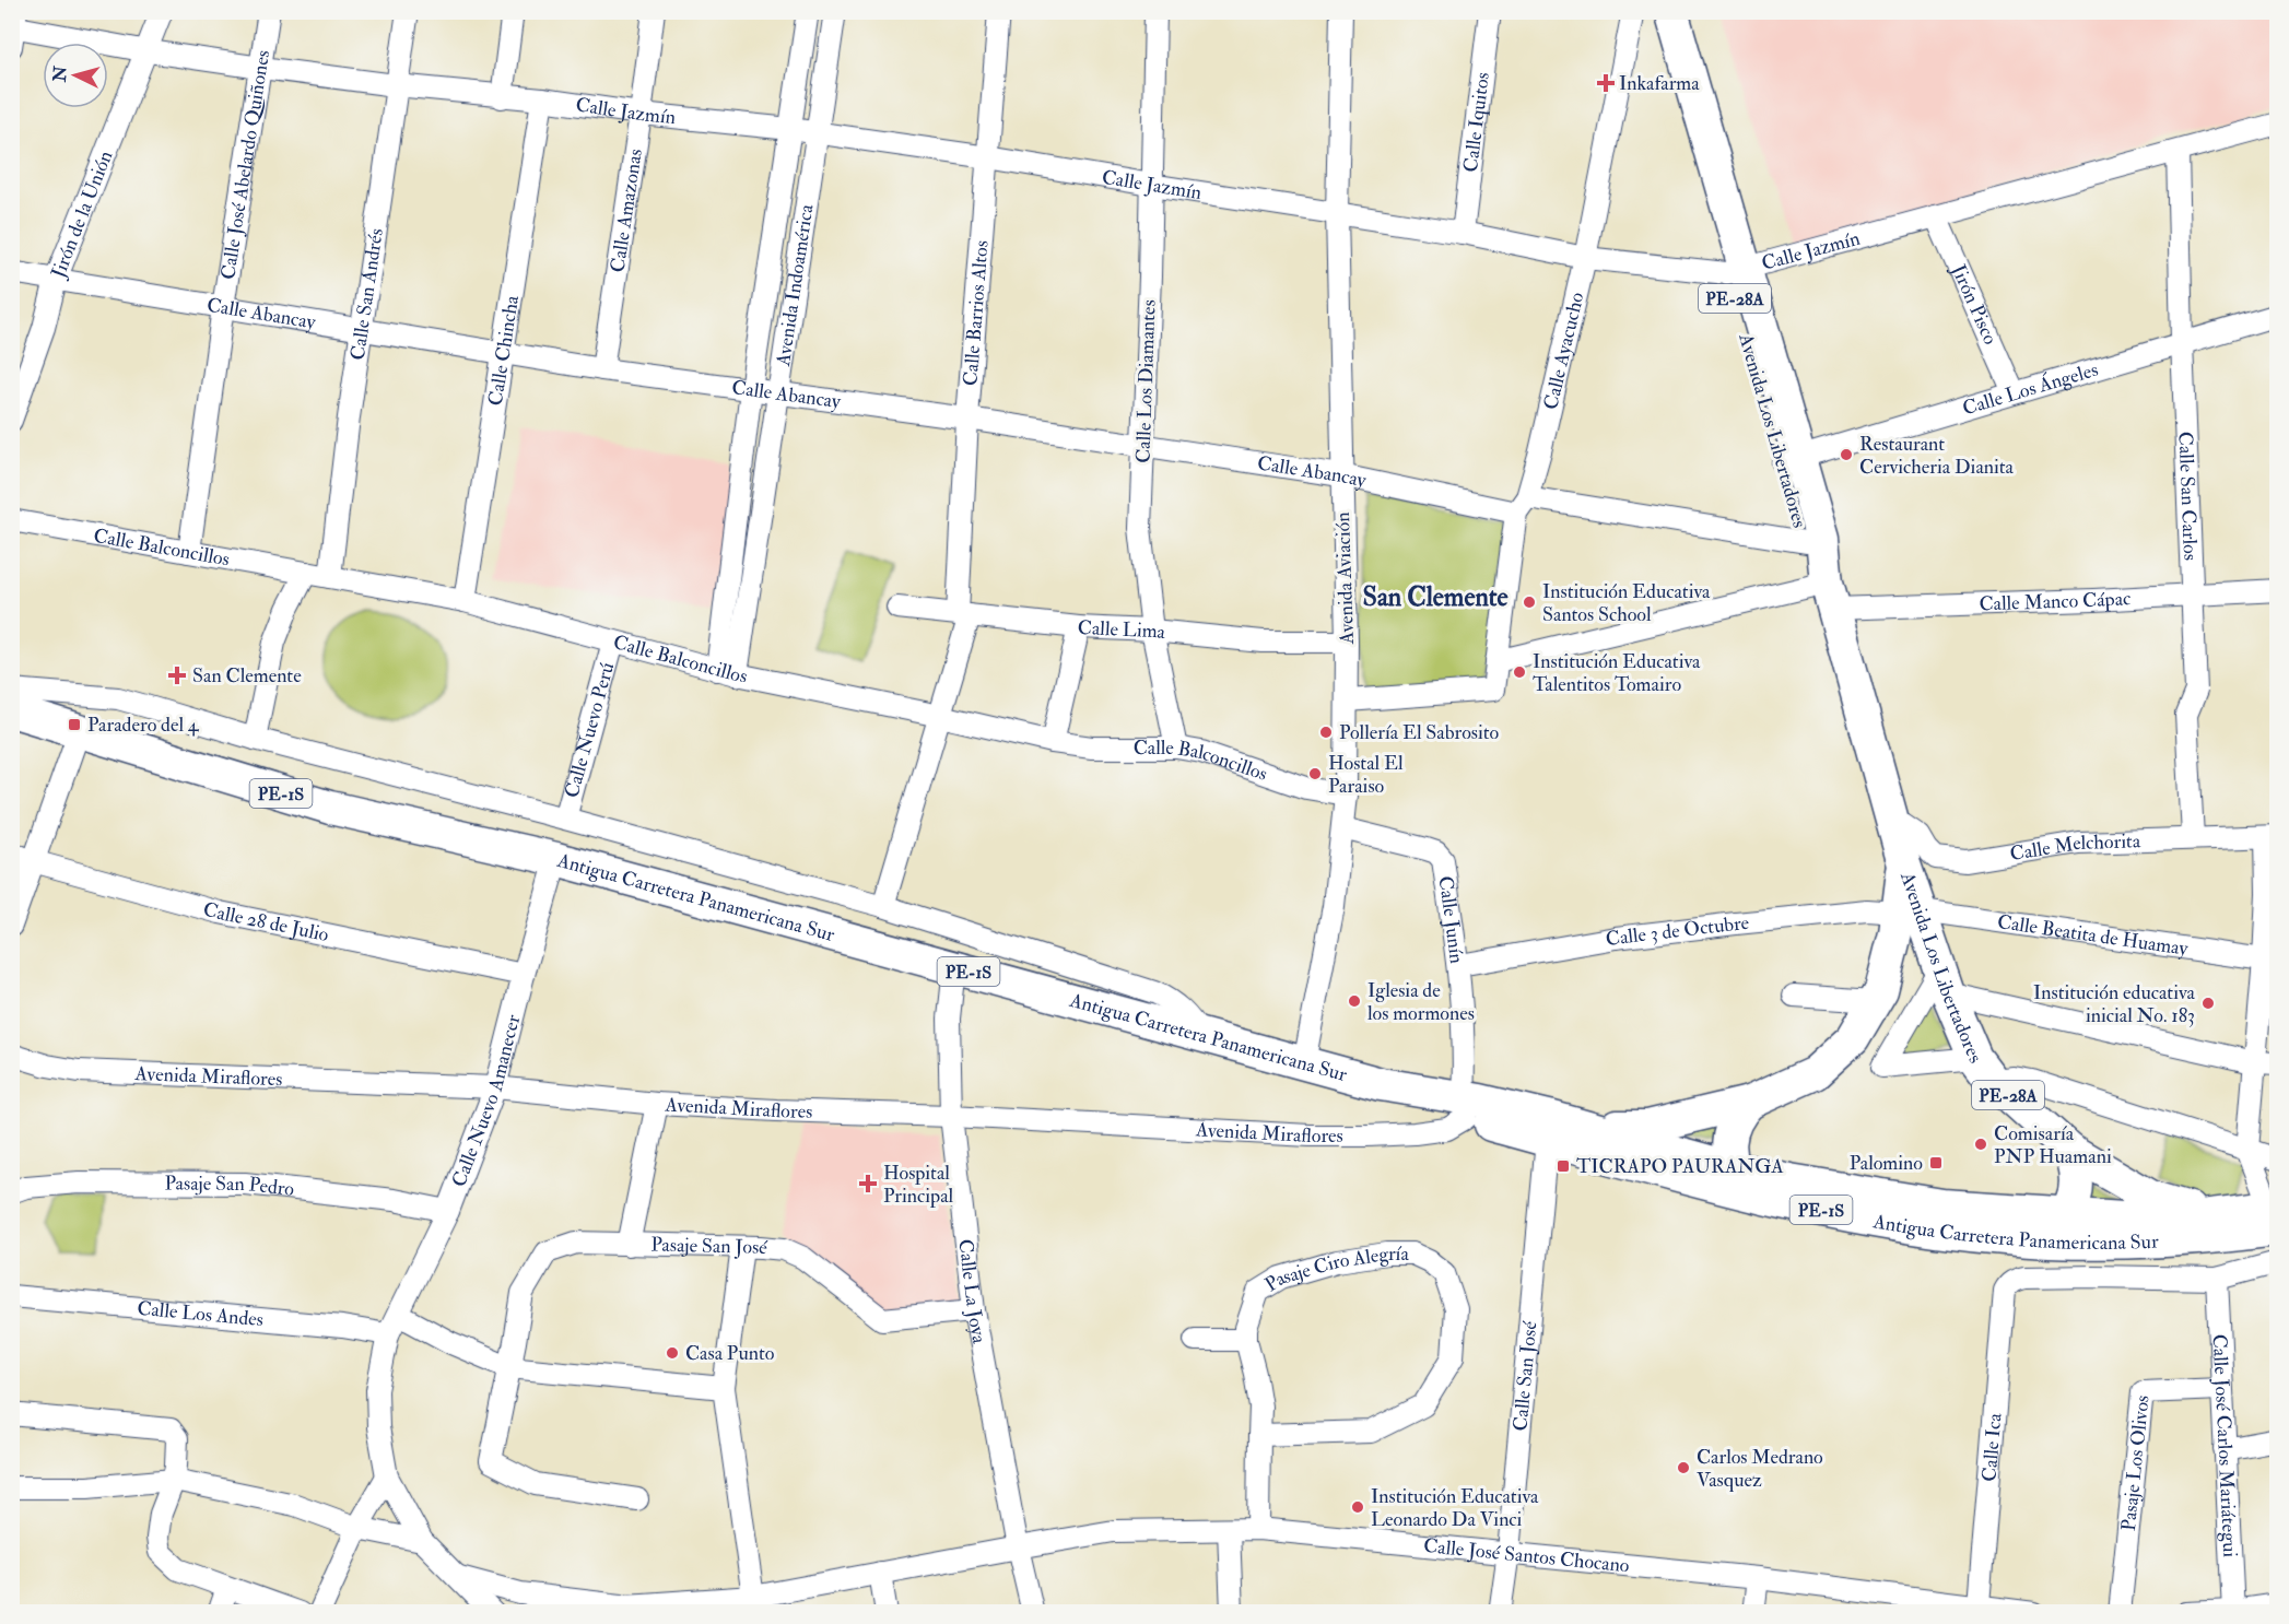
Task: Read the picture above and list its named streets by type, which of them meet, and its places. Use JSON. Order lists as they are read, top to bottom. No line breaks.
{"streets":{"highway":["PE-28A","Avenida Los Libertadores","PE-1S","Antigua Carretera Panamericana Sur"],"street":["Calle Jazmín","Calle Iquitos","Calle José Abelardo Quiñones","Calle Amazonas","Jirón de la Unión","Avenida Indoamérica","Calle San Andrés","Jirón Pisco","Calle Barrios Altos","Calle Abancay","Calle Chincha","Calle Ayacucho","Calle Los Diamantes","Calle Los Ángeles","Calle San Carlos","Calle Balconcillos","Avenida Aviación","Calle Manco Cápac","Calle Lima","Calle Nuevo Perú","Calle Melchorita","Calle Junín","Calle 28 de Julio","Calle 3 de Octubre","Calle Beatita de Huamay","Avenida Miraflores","Calle Nuevo Amanecer","Pasaje San Pedro","Pasaje San José","Pasaje Ciro Alegría","Calle La Joya","Calle Los Andes","Calle San José","Calle José Carlos Mariátegui","Calle Ica","Pasaje Los Olivos","Calle José Santos Chocano"]},"crossings":[["Calle Jazmín","Calle Iquitos"],["Calle Jazmín","Calle José Abelardo Quiñones"],["Calle Jazmín","Calle Amazonas"],["Calle Jazmín","Jirón de la Unión"],["Calle Jazmín","Avenida Indoamérica"],["Calle Jazmín","Calle San Andrés"],["Calle Jazmín","Jirón Pisco"],["Calle Jazmín","Calle Barrios Altos"],["Calle Jazmín","Calle Chincha"],["Calle Jazmín","Calle Ayacucho"],["Calle Jazmín","Calle Los Diamantes"],["Calle Jazmín","Avenida Los Libertadores"],["Calle Jazmín","Calle San Carlos"],["Calle Jazmín","Avenida Aviación"],["Calle José Abelardo Quiñones","Calle Abancay"],["Calle José Abelardo Quiñones","Calle Balconcillos"],["Calle Amazonas","Calle Abancay"],["Jirón de la Unión","Calle Abancay"],["Avenida Indoamérica","Calle Abancay"],["Avenida Indoamérica","Calle Balconcillos"],["Calle San Andrés","Calle Abancay"],["Calle San Andrés","Calle Balconcillos"],["Jirón Pisco","Calle Los Ángeles"],["Calle Barrios Altos","Calle Abancay"],["Calle Barrios Altos","Calle Balconcillos"],["Calle Barrios Altos","Calle Lima"],["Calle Abancay","Calle Chincha"],["Calle Abancay","Calle Ayacucho"],["Calle Abancay","Calle Los Diamantes"],["Calle Abancay","Avenida Los Libertadores"],["Calle Abancay","Avenida Aviación"],["Calle Chincha","Calle Balconcillos"],["Calle Ayacucho","Avenida Aviación"],["Calle Los Diamantes","Calle Balconcillos"],["Calle Los Diamantes","Calle Lima"],["Calle Los Ángeles","Avenida Los Libertadores"],["Calle Los Ángeles","Calle San Carlos"],["Avenida Los Libertadores","Calle Manco Cápac"],["Avenida Los Libertadores","Calle Melchorita"],["Avenida Los Libertadores","Antigua Carretera Panamericana Sur"],["Avenida Los Libertadores","Calle 3 de Octubre"],["Avenida Los Libertadores","Calle Beatita de Huamay"],["Calle San Carlos","Calle Manco Cápac"],["Calle San Carlos","Calle Melchorita"],["Calle Balconcillos","Avenida Aviación"],["Calle Balconcillos","Calle Nuevo Perú"],["Avenida Aviación","Calle Lima"],["Avenida Aviación","Antigua Carretera Panamericana Sur"],["Avenida Aviación","Calle Junín"],["Antigua Carretera Panamericana Sur","Calle Junín"],["Antigua Carretera Panamericana Sur","Avenida Miraflores"],["Antigua Carretera Panamericana Sur","Calle Nuevo Amanecer"],["Antigua Carretera Panamericana Sur","Calle La Joya"],["Antigua Carretera Panamericana Sur","Calle San José"],["Calle Junín","Calle 3 de Octubre"],["Calle Junín","Avenida Miraflores"],["Calle 28 de Julio","Calle Nuevo Amanecer"],["Calle 3 de Octubre","Calle Beatita de Huamay"],["Avenida Miraflores","Calle Nuevo Amanecer"],["Avenida Miraflores","Calle La Joya"],["Calle Nuevo Amanecer","Pasaje San Pedro"],["Calle Nuevo Amanecer","Calle Los Andes"],["Pasaje San José","Calle La Joya"],["Pasaje Ciro Alegría","Calle José Santos Chocano"],["Calle La Joya","Calle José Santos Chocano"],["Calle San José","Calle José Santos Chocano"],["Calle José Carlos Mariátegui","Calle Ica"],["Calle José Carlos Mariátegui","Pasaje Los Olivos"],["Calle Ica","Calle José Santos Chocano"]],"districts":["San Clemente"],"places":{"health":["Inkafarma","San Clemente","Hospital Principal"],"other":["Restaurant Cervicheria Dianita","Institución Educativa Santos School","Institución Educativa Talentitos Tomairo","Pollería El Sabrosito","Hostal El Paraiso","Iglesia de los mormones","Institución educativa inicial No. 183","Comisaría PNP Huamani","Casa Punto","Carlos Medrano Vasquez","Institución Educativa Leonardo Da Vinci"],"transit":["Paradero del 4","Palomino","TICRAPO PAURANGA"]},"north":"left"}
